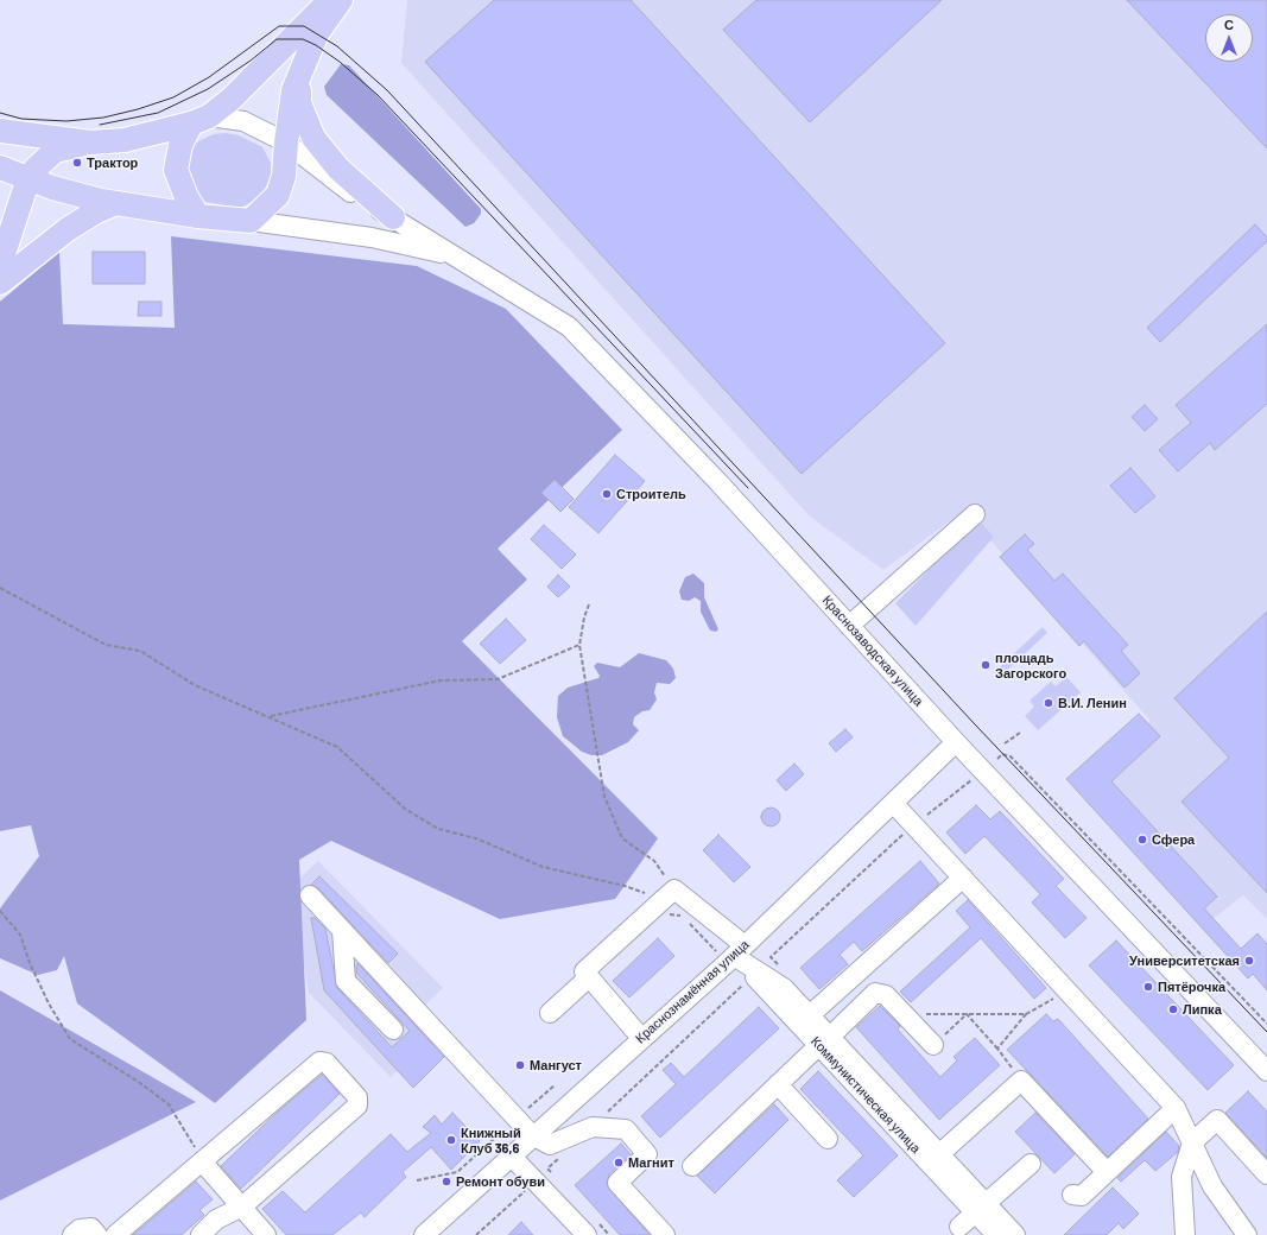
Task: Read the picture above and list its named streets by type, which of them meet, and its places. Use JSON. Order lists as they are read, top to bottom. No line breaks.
{"streets":{"street":["Краснозаводская улица","Краснознамённая улица","Коммунистическая улица"]},"crossings":[["Краснозаводская улица","Краснознамённая улица"],["Краснознамённая улица","Коммунистическая улица"]],"places":["Трактор","Строитель","площадь Загорского","В.И. Ленин","Сфера","Университетская","Пятёрочка","Липка","Мангуст","Книжный Клуб 36,6","Магнит","Ремонт обуви"],"north":"top"}
